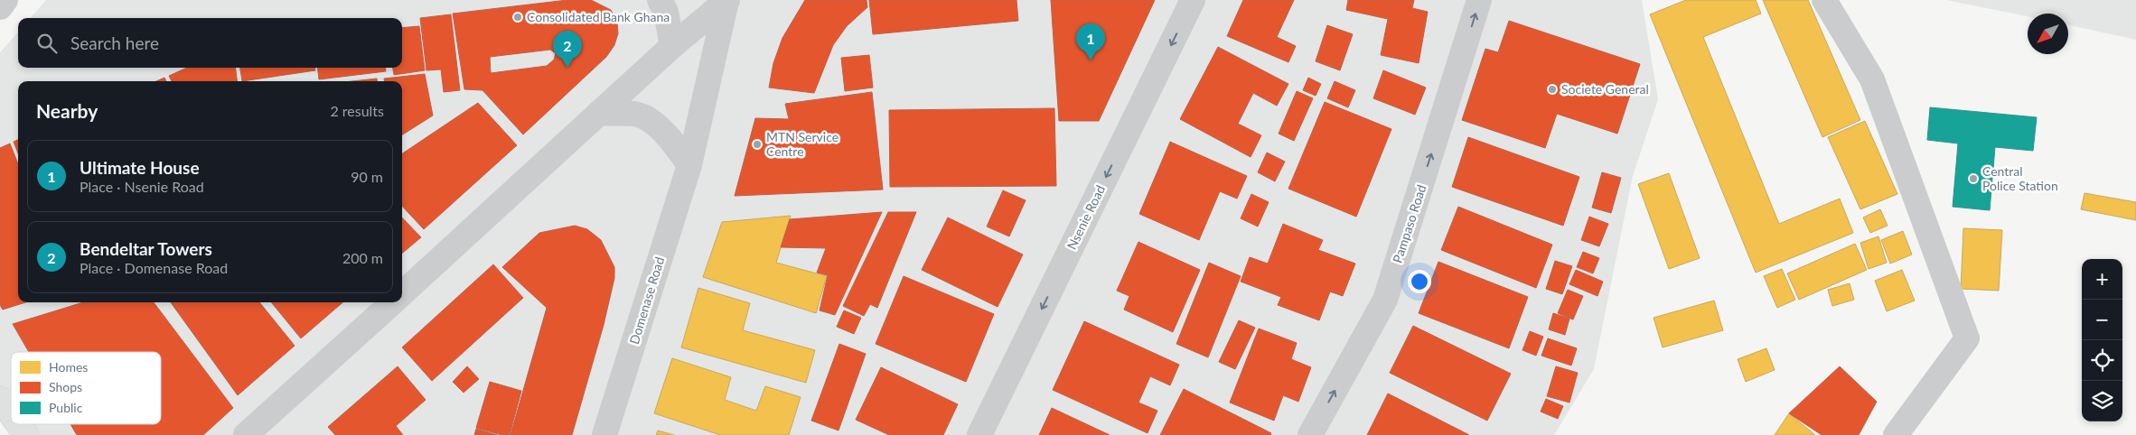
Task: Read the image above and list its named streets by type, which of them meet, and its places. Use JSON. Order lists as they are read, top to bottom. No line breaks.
{"streets":{"street":["Nsenie Road","Pampaso Road","Domenase Road"]},"one_way":["Nsenie Road","Pampaso Road"],"places":["Consolidated Bank Ghana","Societe General","MTN Service Centre","Central Police Station"],"legend":["Homes","Shops","Public"],"north":"bottom left","page":{"search":"Search here","pins":["1","2"],"heading":["Nearby","2 results"],"list":[{"mark":"1","name":"Ultimate House","note":"Place · Nsenie Road","value":"90 m"},{"mark":"2","name":"Bendeltar Towers","note":"Place · Domenase Road","value":"200 m"}],"map_buttons":["+","−"]}}
